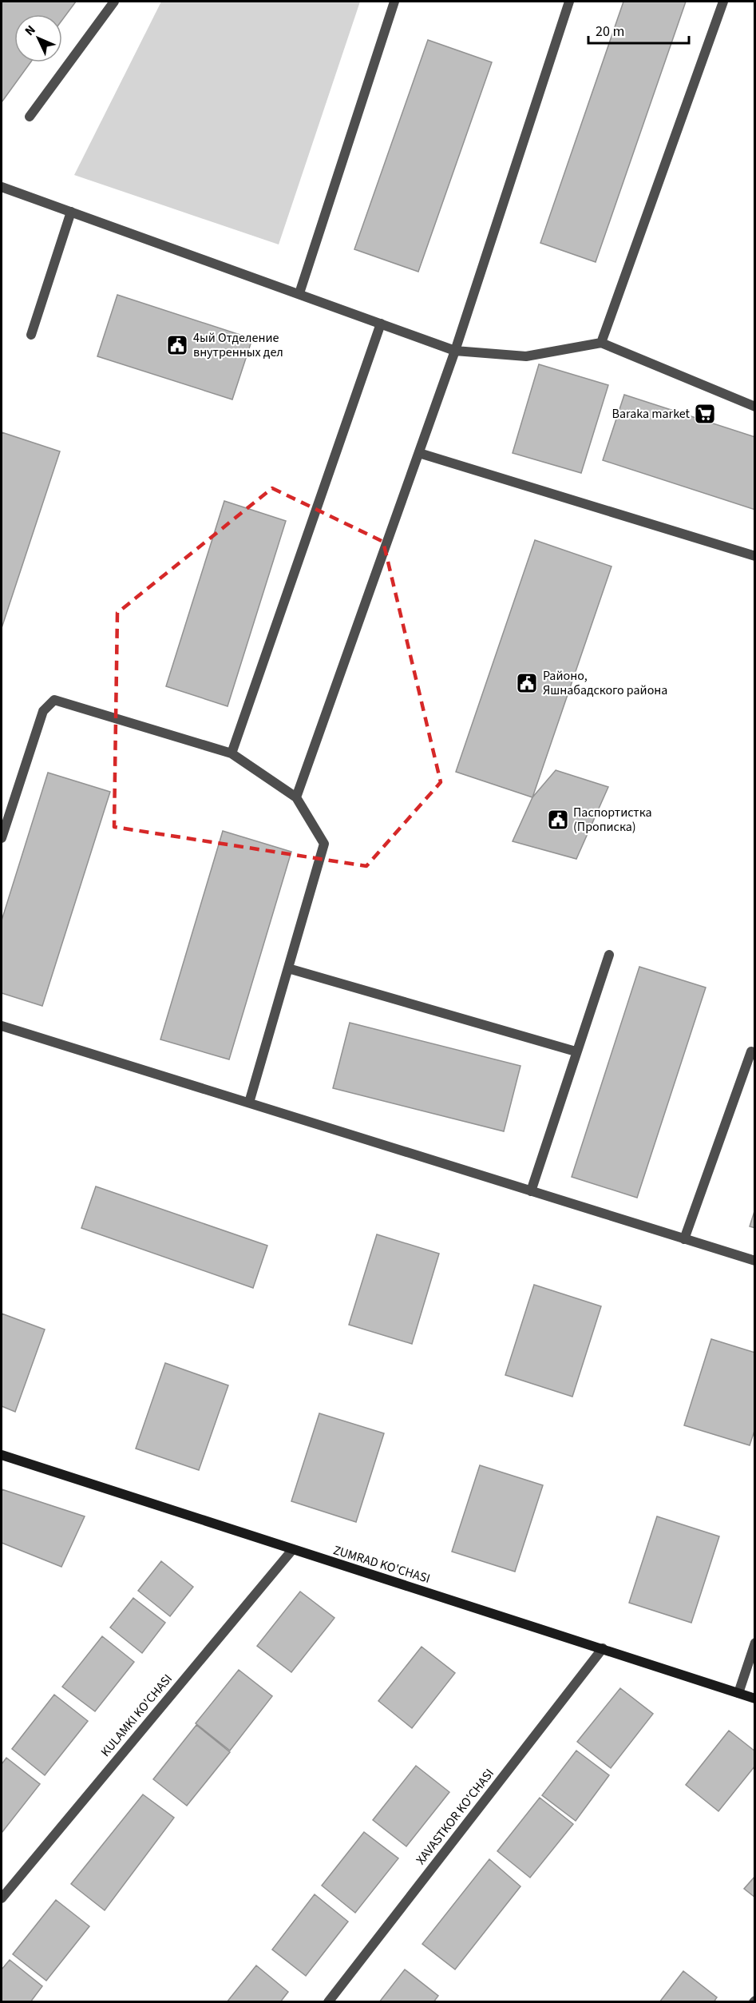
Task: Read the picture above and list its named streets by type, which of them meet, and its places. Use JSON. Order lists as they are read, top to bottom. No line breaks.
{"streets":{"street":["ZUMRAD KO'CHASI","KULAMKI KO'CHASI","XAVASTKOR KO'CHASI"]},"crossings":[["ZUMRAD KO'CHASI","KULAMKI KO'CHASI"],["ZUMRAD KO'CHASI","XAVASTKOR KO'CHASI"]],"places":{"public building":["4ый Отделение внутренных дел","Районо, Яшнабадского района","Паспортистка (Прописка)"],"supermarket":["Baraka market"]},"scale_bar":"20 m","north":"top left"}
